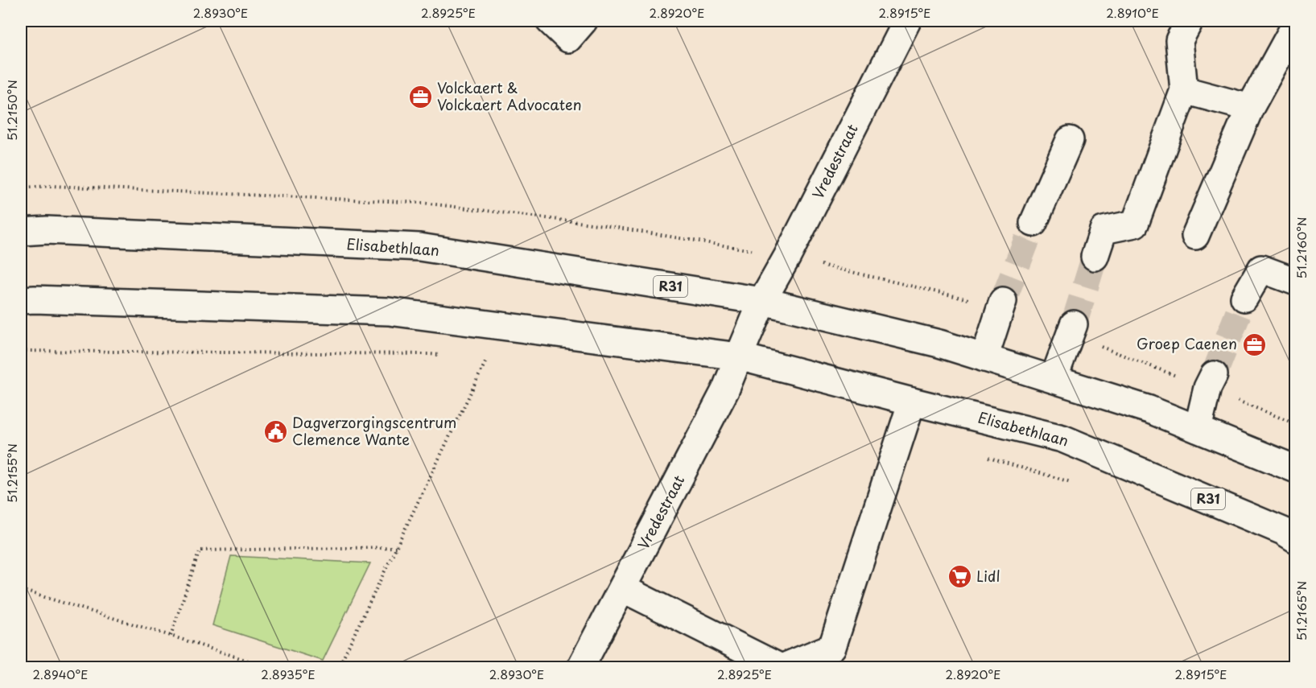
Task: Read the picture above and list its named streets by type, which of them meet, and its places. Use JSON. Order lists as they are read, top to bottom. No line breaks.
{"streets":{"main road":["Vredestraat","Elisabethlaan","R31"]},"crossings":[["Vredestraat","Elisabethlaan"]],"places":{"office":["Volckaert & Volckaert Advocaten","Groep Caenen"],"public building":["Dagverzorgingscentrum Clemence Wante"],"supermarket":["Lidl"]},"coordinates":["2.8930°E","2.8925°E","2.8920°E","2.8915°E","2.8910°E","51.2150°N","51.2160°N","51.2155°N","51.2165°N","2.8940°E","2.8935°E"]}
